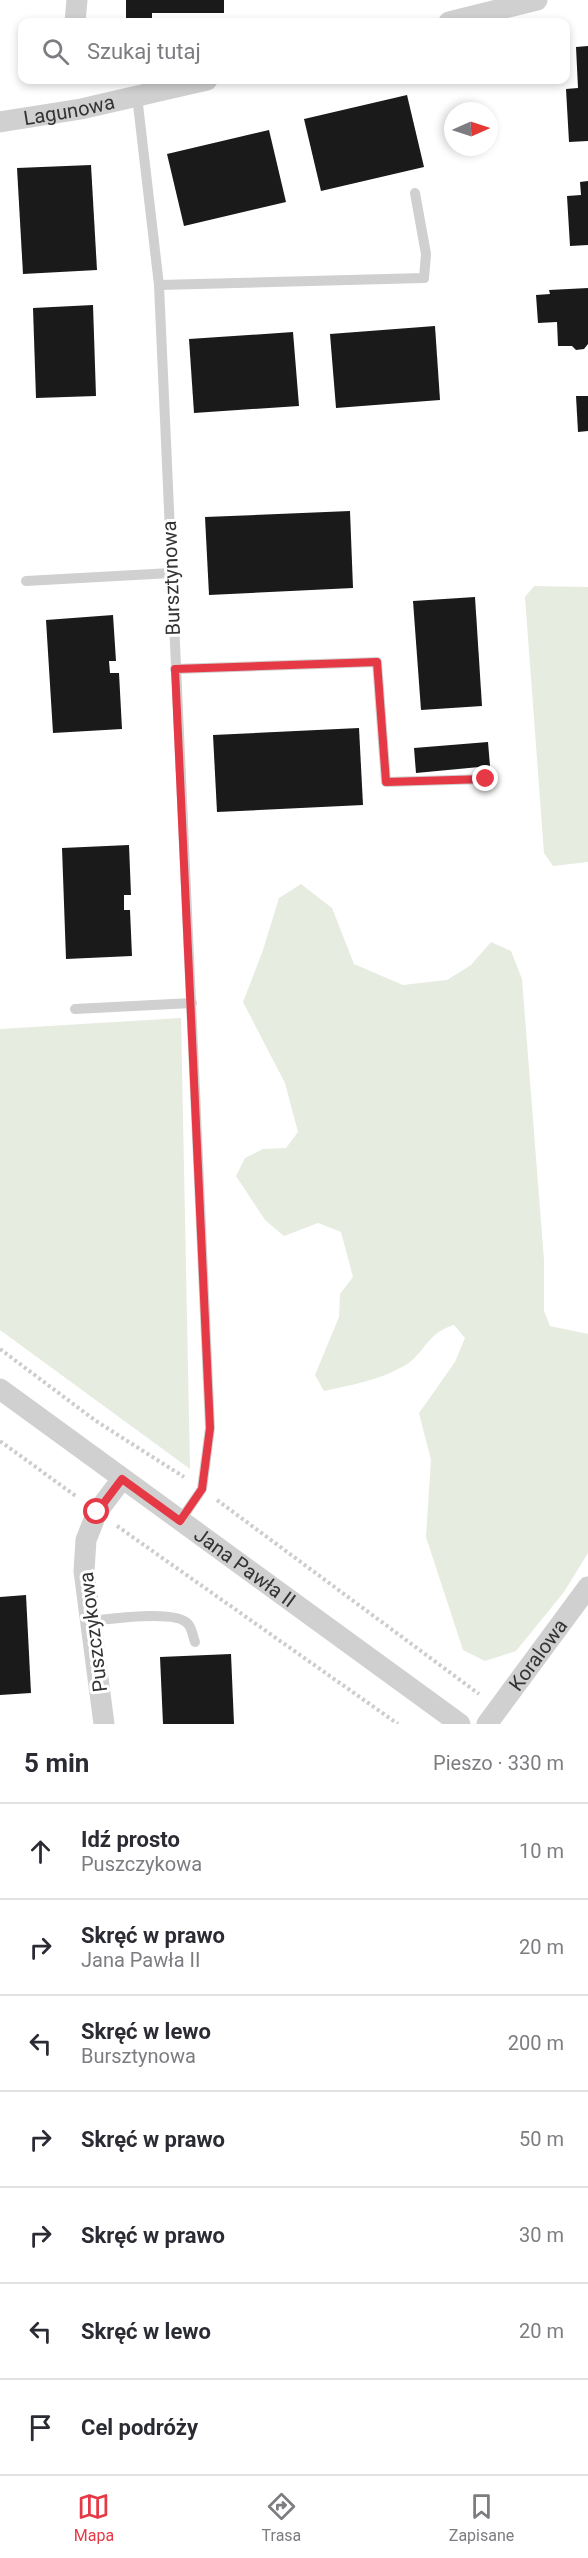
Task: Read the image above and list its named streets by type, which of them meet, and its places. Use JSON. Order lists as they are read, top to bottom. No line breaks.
{"streets":{"street":["Lagunowa","Jana Pawła II","Puszczykowa","Koralowa"],"lane":["Bursztynowa"]},"crossings":[["Lagunowa","Bursztynowa"],["Bursztynowa","Jana Pawła II"],["Jana Pawła II","Puszczykowa"]],"north":"right","page":{"search":"Szukaj tutaj","heading":["5 min","Pieszo · 330 m"],"list":[["Idź prosto","Puszczykowa","10 m"],["Skręć w prawo","Jana Pawła II","20 m"],["Skręć w lewo","Bursztynowa","200 m"],["Skręć w prawo","50 m"],["Skręć w prawo","30 m"],["Skręć w lewo","20 m"],"Cel podróży"],"nav":["Mapa","Trasa","Zapisane"]}}
